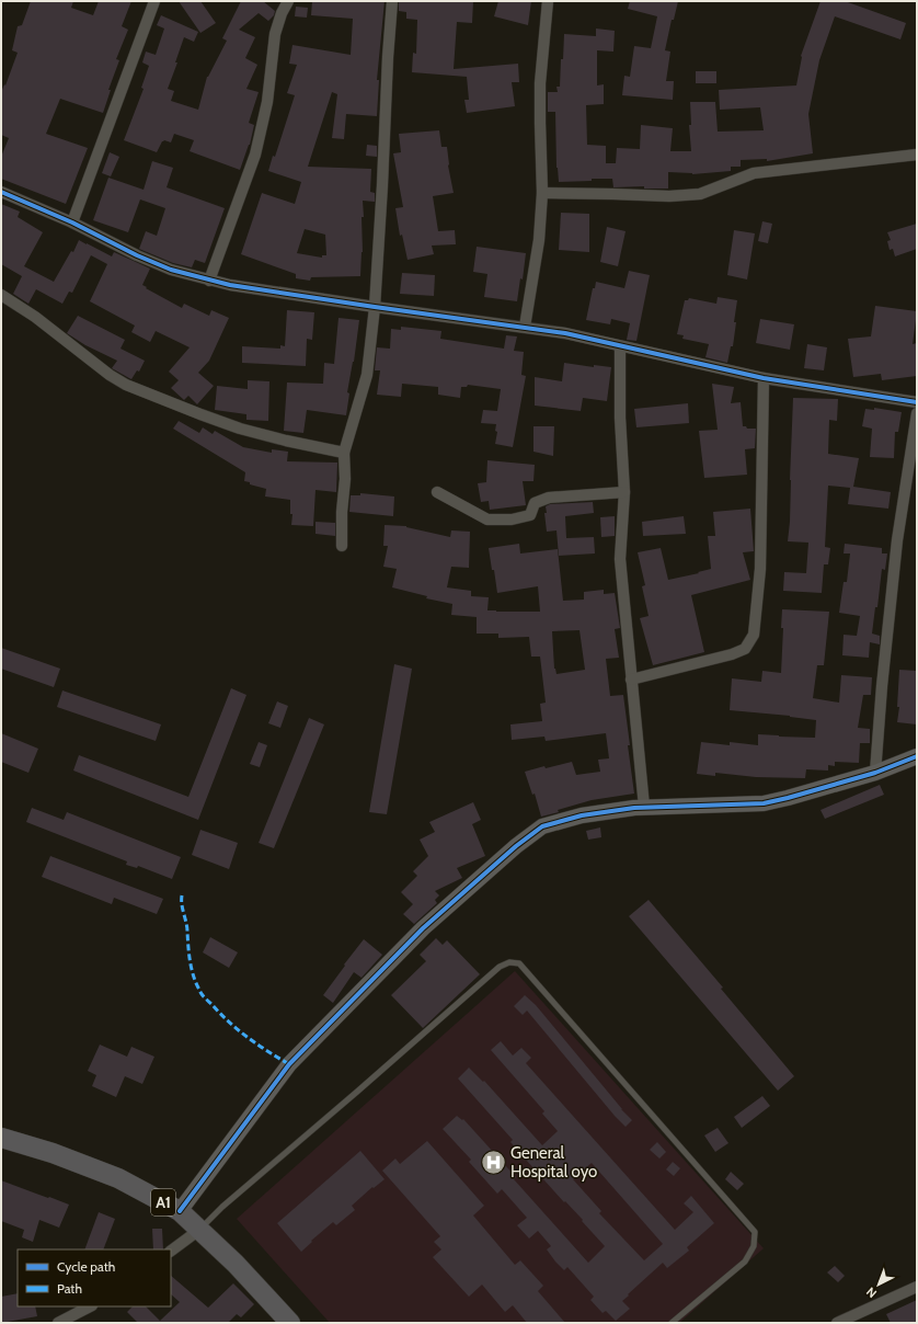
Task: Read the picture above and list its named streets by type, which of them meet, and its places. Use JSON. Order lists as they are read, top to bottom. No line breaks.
{"streets":{"highway":["A1"]},"places":{"hospital":["General Hospital oyo"]},"legend":["Cycle path","Path"],"north":"bottom left"}
